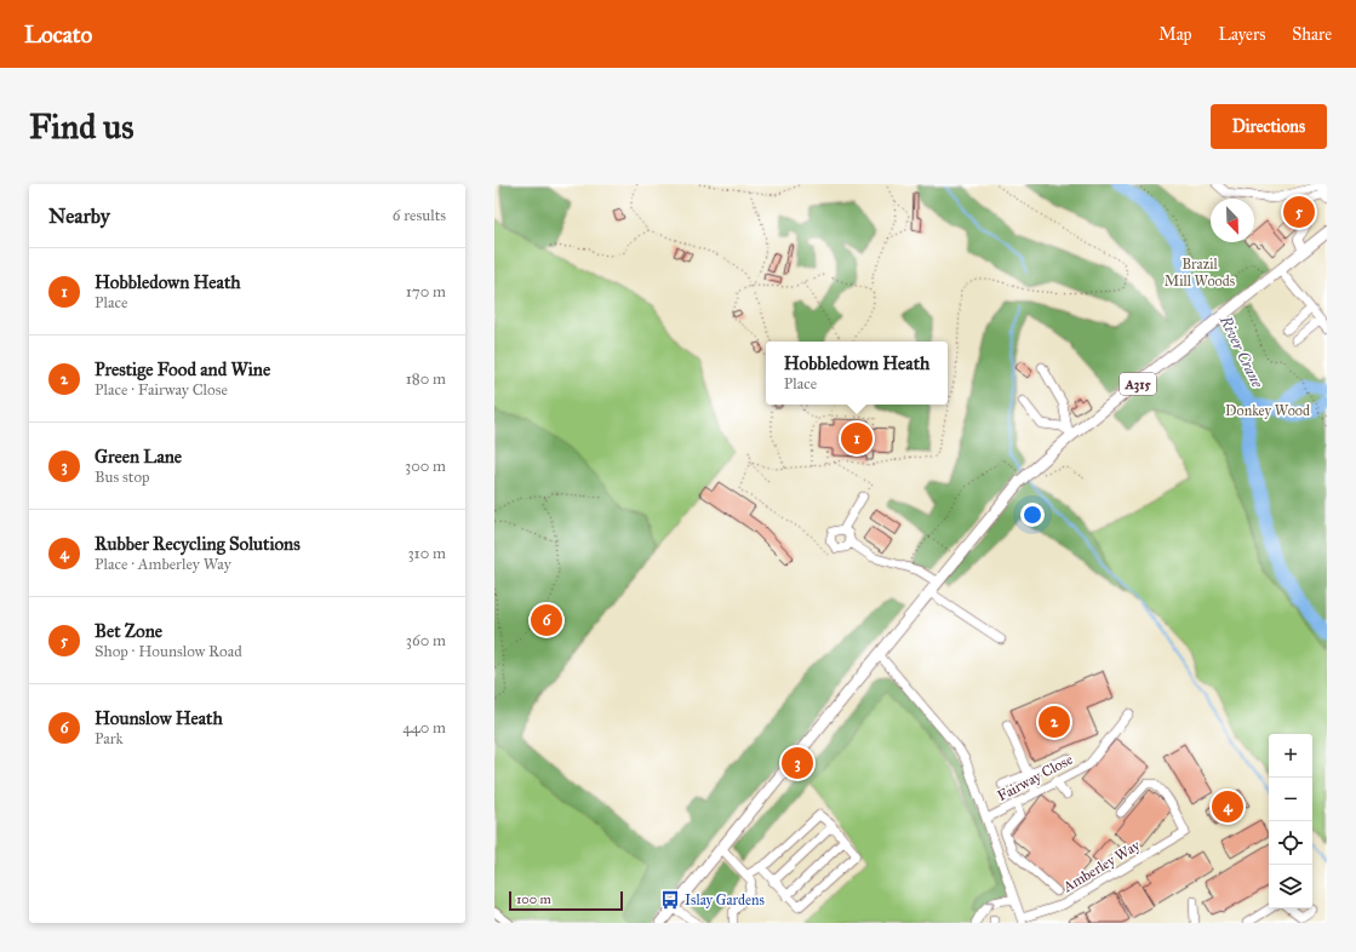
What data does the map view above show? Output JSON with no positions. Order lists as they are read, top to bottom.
{
  "streets": {
    "main road": ["A315"],
    "street": ["Fairway Close", "Amberley Way"]
  },
  "water": ["River Crane"],
  "parks": ["Brazil Mill Woods", "Donkey Wood"],
  "places": {
    "bus stop": ["Islay Gardens"]
  },
  "scale_bar": "100 m",
  "north": "bottom right",
  "page": {
    "header": "Locato",
    "nav": ["Map", "Layers", "Share"],
    "buttons": "Directions",
    "title": "Find us",
    "heading": ["Nearby", "6 results"],
    "pins": [
      "5",
      "1",
      "6",
      "2",
      "3",
      "4"
    ],
    "list": [
      {
        "mark": "1",
        "name": "Hobbledown Heath",
        "note": "Place",
        "value": "170 m"
      },
      {
        "mark": "2",
        "name": "Prestige Food and Wine",
        "note": "Place · Fairway Close",
        "value": "180 m"
      },
      {
        "mark": "3",
        "name": "Green Lane",
        "note": "Bus stop",
        "value": "300 m"
      },
      {
        "mark": "4",
        "name": "Rubber Recycling Solutions",
        "note": "Place · Amberley Way",
        "value": "310 m"
      },
      {
        "mark": "5",
        "name": "Bet Zone",
        "note": "Shop · Hounslow Road",
        "value": "360 m"
      },
      {
        "mark": "6",
        "name": "Hounslow Heath",
        "note": "Park",
        "value": "440 m"
      }
    ],
    "popup": ["Hobbledown Heath", "Place"],
    "map_buttons": ["+", "−"],
    "scale": "100 m"
  }
}
